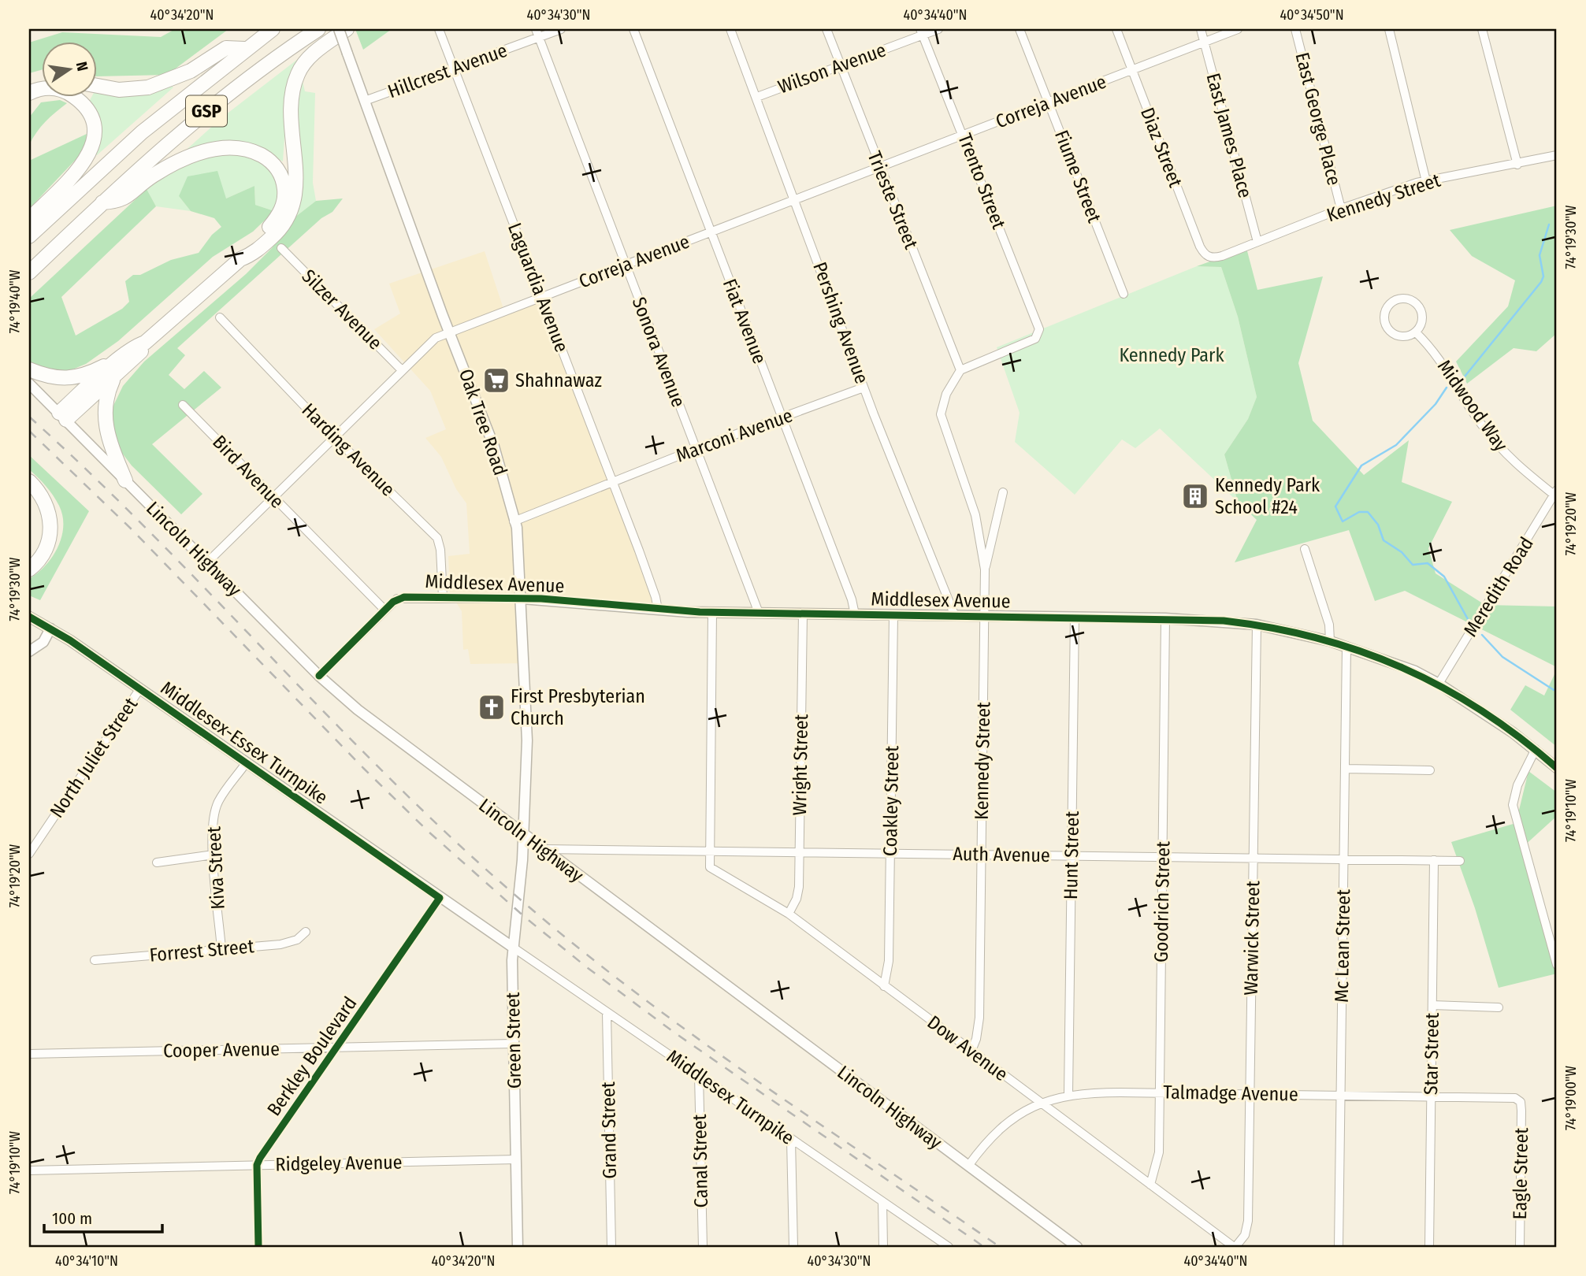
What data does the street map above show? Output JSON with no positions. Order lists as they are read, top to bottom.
{
  "streets": {
    "highway": ["GSP"],
    "street": [
      "Wilson Avenue",
      "Hillcrest Avenue",
      "Correja Avenue",
      "East George Place",
      "East James Place",
      "Diaz Street",
      "Fiume Street",
      "Trento Street",
      "Kennedy Street",
      "Trieste Street",
      "Laguardia Avenue",
      "Silzer Avenue",
      "Fiat Avenue",
      "Pershing Avenue",
      "Sonora Avenue",
      "Midwood Way",
      "Oak Tree Road",
      "Marconi Avenue",
      "Harding Avenue",
      "Bird Avenue",
      "Lincoln Highway",
      "Middlesex Avenue",
      "Meredith Road",
      "Middlesex-Essex Turnpike",
      "North Juliet Street",
      "Wright Street",
      "Coakley Street",
      "Auth Avenue",
      "Hunt Street",
      "Kiva Street",
      "Goodrich Street",
      "Warwick Street",
      "Mc Lean Street",
      "Forrest Street",
      "Green Street",
      "Dow Avenue",
      "Cooper Avenue",
      "Star Street",
      "Berkley Boulevard",
      "Talmadge Avenue",
      "Middlesex Turnpike",
      "Grand Street",
      "Canal Street",
      "Ridgeley Avenue",
      "Eagle Street"
    ]
  },
  "crossings": [
    ["Wilson Avenue", "Trento Street"],
    ["Wilson Avenue", "Trieste Street"],
    ["Wilson Avenue", "Pershing Avenue"],
    ["Hillcrest Avenue", "Laguardia Avenue"],
    ["Hillcrest Avenue", "Sonora Avenue"],
    ["Hillcrest Avenue", "Oak Tree Road"],
    ["Correja Avenue", "East James Place"],
    ["Correja Avenue", "Diaz Street"],
    ["Correja Avenue", "Fiume Street"],
    ["Correja Avenue", "Trento Street"],
    ["Correja Avenue", "Trieste Street"],
    ["Correja Avenue", "Laguardia Avenue"],
    ["Correja Avenue", "Silzer Avenue"],
    ["Correja Avenue", "Fiat Avenue"],
    ["Correja Avenue", "Pershing Avenue"],
    ["Correja Avenue", "Sonora Avenue"],
    ["Correja Avenue", "Oak Tree Road"],
    ["Correja Avenue", "Harding Avenue"],
    ["Correja Avenue", "Bird Avenue"],
    ["Correja Avenue", "Lincoln Highway"],
    ["East George Place", "Kennedy Street"],
    ["East James Place", "Kennedy Street"],
    ["Diaz Street", "Kennedy Street"],
    ["Trento Street", "Kennedy Street"],
    ["Trento Street", "Trieste Street"],
    ["Kennedy Street", "Trieste Street"],
    ["Kennedy Street", "Middlesex Avenue"],
    ["Kennedy Street", "Auth Avenue"],
    ["Kennedy Street", "Dow Avenue"],
    ["Laguardia Avenue", "Marconi Avenue"],
    ["Laguardia Avenue", "Middlesex Avenue"],
    ["Fiat Avenue", "Marconi Avenue"],
    ["Fiat Avenue", "Middlesex Avenue"],
    ["Pershing Avenue", "Marconi Avenue"],
    ["Pershing Avenue", "Middlesex Avenue"],
    ["Sonora Avenue", "Marconi Avenue"],
    ["Sonora Avenue", "Middlesex Avenue"],
    ["Midwood Way", "Meredith Road"],
    ["Oak Tree Road", "Marconi Avenue"],
    ["Oak Tree Road", "Lincoln Highway"],
    ["Oak Tree Road", "Middlesex Avenue"],
    ["Oak Tree Road", "Green Street"],
    ["Harding Avenue", "Middlesex Avenue"],
    ["Bird Avenue", "Middlesex Avenue"],
    ["Lincoln Highway", "Middlesex Avenue"],
    ["Lincoln Highway", "Auth Avenue"],
    ["Lincoln Highway", "Green Street"],
    ["Lincoln Highway", "Talmadge Avenue"],
    ["Middlesex Avenue", "Meredith Road"],
    ["Middlesex Avenue", "Wright Street"],
    ["Middlesex Avenue", "Coakley Street"],
    ["Middlesex Avenue", "Hunt Street"],
    ["Middlesex Avenue", "Goodrich Street"],
    ["Middlesex Avenue", "Warwick Street"],
    ["Middlesex Avenue", "Mc Lean Street"],
    ["Middlesex-Essex Turnpike", "North Juliet Street"],
    ["Middlesex-Essex Turnpike", "Kiva Street"],
    ["Middlesex-Essex Turnpike", "Green Street"],
    ["Middlesex-Essex Turnpike", "Berkley Boulevard"],
    ["Middlesex-Essex Turnpike", "Middlesex Turnpike"],
    ["Wright Street", "Auth Avenue"],
    ["Wright Street", "Dow Avenue"],
    ["Coakley Street", "Auth Avenue"],
    ["Coakley Street", "Dow Avenue"],
    ["Auth Avenue", "Hunt Street"],
    ["Auth Avenue", "Goodrich Street"],
    ["Auth Avenue", "Warwick Street"],
    ["Auth Avenue", "Mc Lean Street"],
    ["Auth Avenue", "Dow Avenue"],
    ["Auth Avenue", "Star Street"],
    ["Hunt Street", "Talmadge Avenue"],
    ["Kiva Street", "Forrest Street"],
    ["Goodrich Street", "Dow Avenue"],
    ["Goodrich Street", "Talmadge Avenue"],
    ["Warwick Street", "Dow Avenue"],
    ["Warwick Street", "Talmadge Avenue"],
    ["Mc Lean Street", "Talmadge Avenue"],
    ["Green Street", "Cooper Avenue"],
    ["Green Street", "Middlesex Turnpike"],
    ["Green Street", "Ridgeley Avenue"],
    ["Dow Avenue", "Talmadge Avenue"],
    ["Cooper Avenue", "Berkley Boulevard"],
    ["Star Street", "Talmadge Avenue"],
    ["Berkley Boulevard", "Ridgeley Avenue"],
    ["Talmadge Avenue", "Eagle Street"],
    ["Middlesex Turnpike", "Grand Street"],
    ["Middlesex Turnpike", "Canal Street"]
  ],
  "parks": ["Kennedy Park"],
  "places": {
    "supermarket": ["Shahnawaz"],
    "building": ["Kennedy Park School #24"],
    "church": ["First Presbyterian Church"]
  },
  "scale_bar": "100 m",
  "north": "right",
  "coordinates": [
    "40°34'20\"N",
    "40°34'30\"N",
    "40°34'40\"N",
    "40°34'50\"N",
    "74°19'30\"W",
    "74°19'40\"W",
    "74°19'20\"W",
    "74°19'10\"W",
    "74°19'00\"W",
    "40°34'10\"N"
  ]
}
